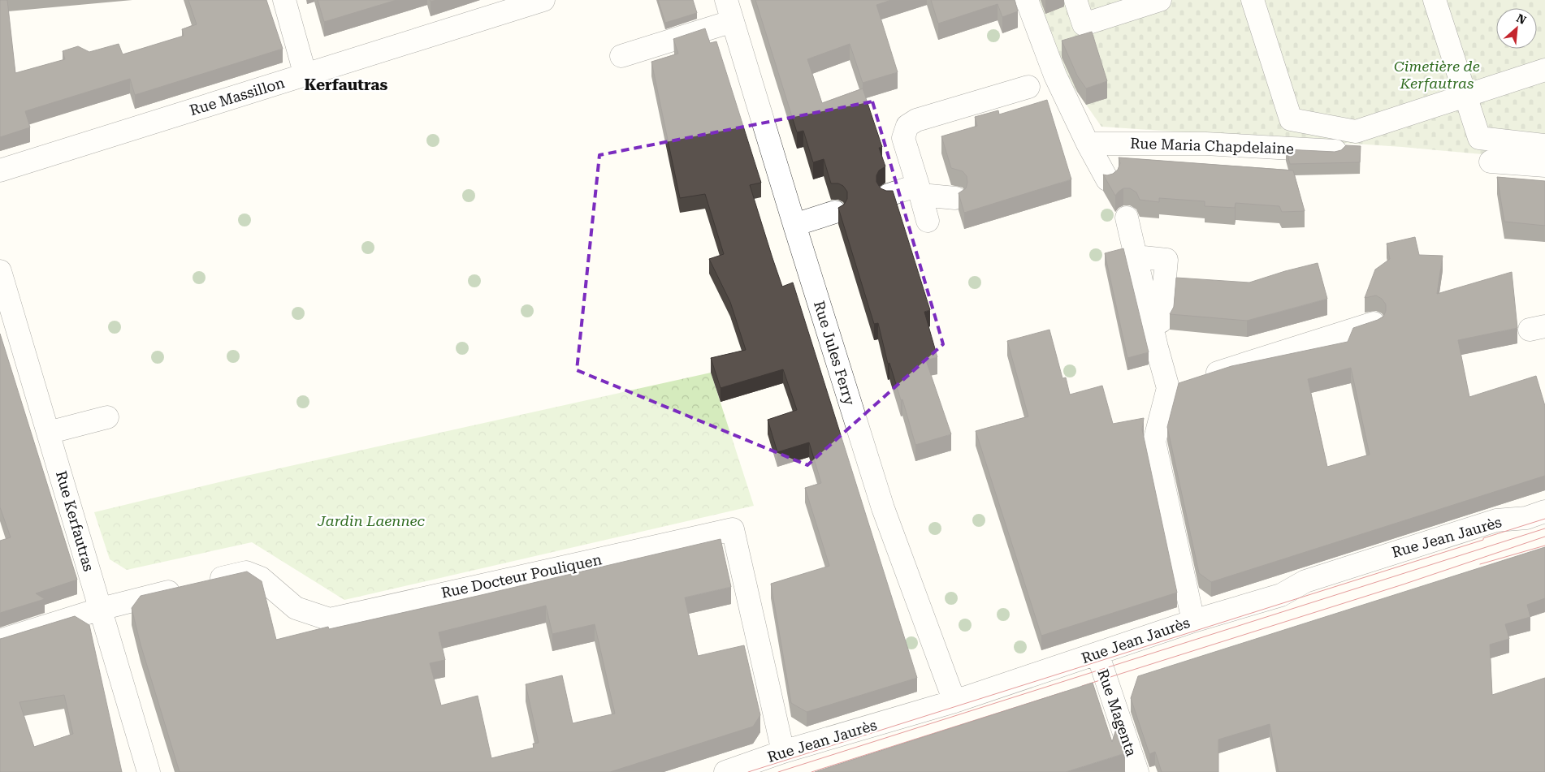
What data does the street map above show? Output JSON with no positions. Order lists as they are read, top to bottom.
{
  "streets": {
    "street": [
      "Rue Massillon",
      "Rue Maria Chapdelaine",
      "Rue Jules Ferry",
      "Rue Kerfautras",
      "Rue Jean Jaurès",
      "Rue Docteur Pouliquen",
      "Rue Magenta"
    ]
  },
  "crossings": [
    ["Rue Jules Ferry", "Rue Jean Jaurès"],
    ["Rue Kerfautras", "Rue Docteur Pouliquen"],
    ["Rue Jean Jaurès", "Rue Docteur Pouliquen"],
    ["Rue Jean Jaurès", "Rue Magenta"]
  ],
  "districts": ["Kerfautras"],
  "parks": ["Cimetière de Kerfautras", "Jardin Laennec"],
  "north": "top right"
}
